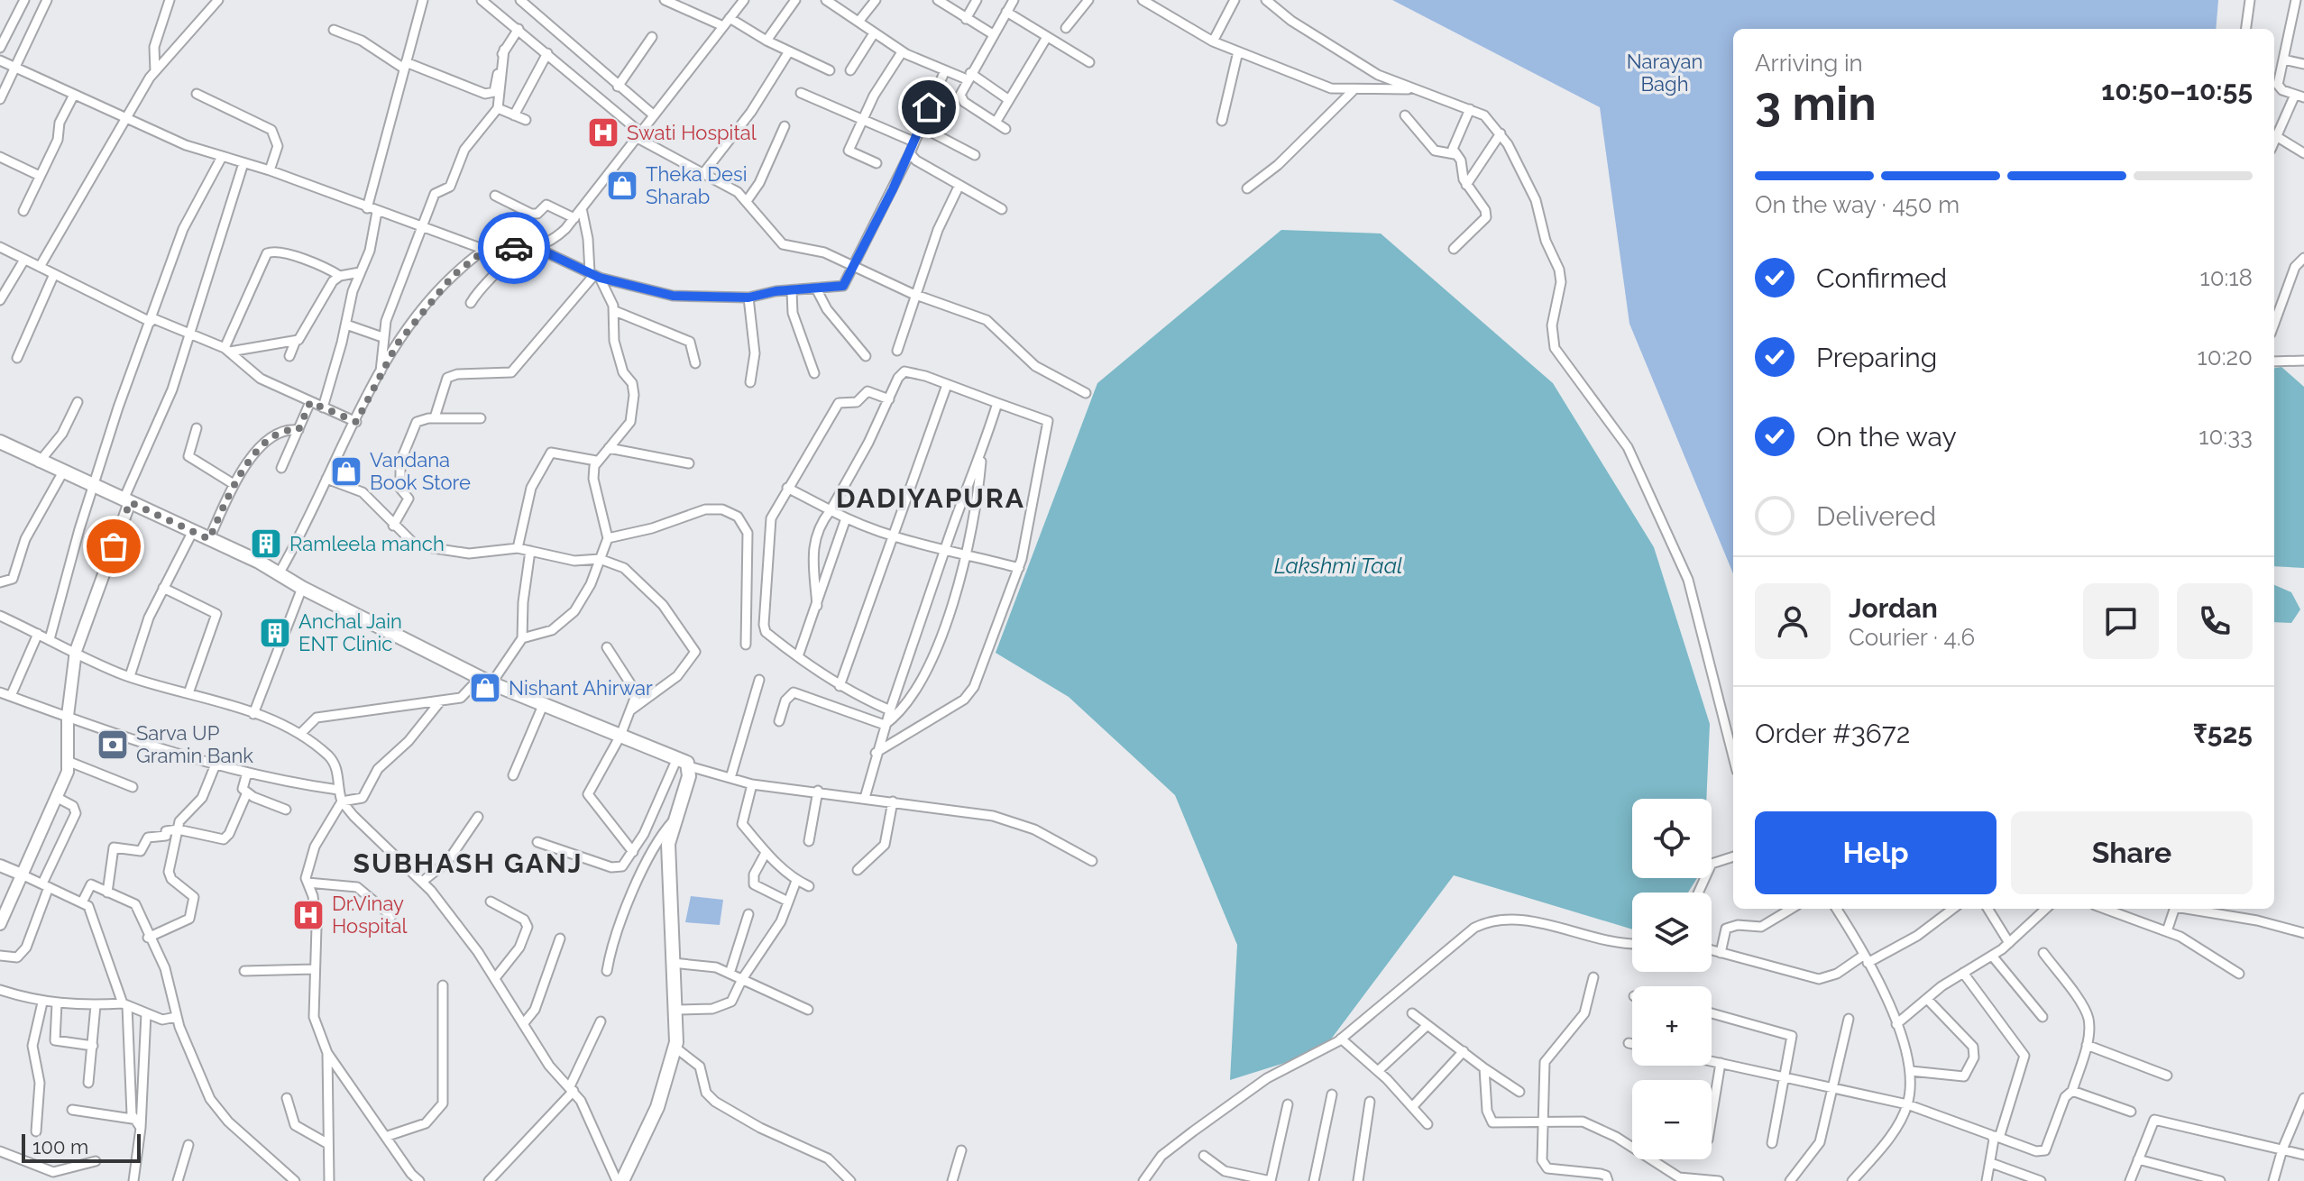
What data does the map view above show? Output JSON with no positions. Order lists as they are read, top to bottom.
{
  "districts": ["DADIYAPURA", "SUBHASH GANJ"],
  "water": ["Lakshmi Taal"],
  "parks": ["Narayan Bagh"],
  "places": {
    "hospital": ["Swati Hospital", "Dr.Vinay Hospital"],
    "shop": ["Theka Desi Sharab", "Vandana Book Store", "Nishant Ahirwar"],
    "building": ["Ramleela manch", "Anchal Jain ENT Clinic"],
    "bank": ["Sarva UP Gramin Bank"]
  },
  "scale_bar": "100 m",
  "page": {
    "heading": ["3 min", "Arriving in", "10:50–10:55"],
    "panel": [
      "Jordan",
      "Courier · 4.6",
      "Order #3672",
      "₹525"
    ],
    "bar": "On the way · 450 m",
    "list": [
      ["Confirmed", "10:18"],
      ["Preparing", "10:20"],
      ["On the way", "10:33"],
      "Delivered"
    ],
    "buttons": ["Help", "Share"],
    "map_buttons": ["+", "−"],
    "scale": "100 m"
  }
}
